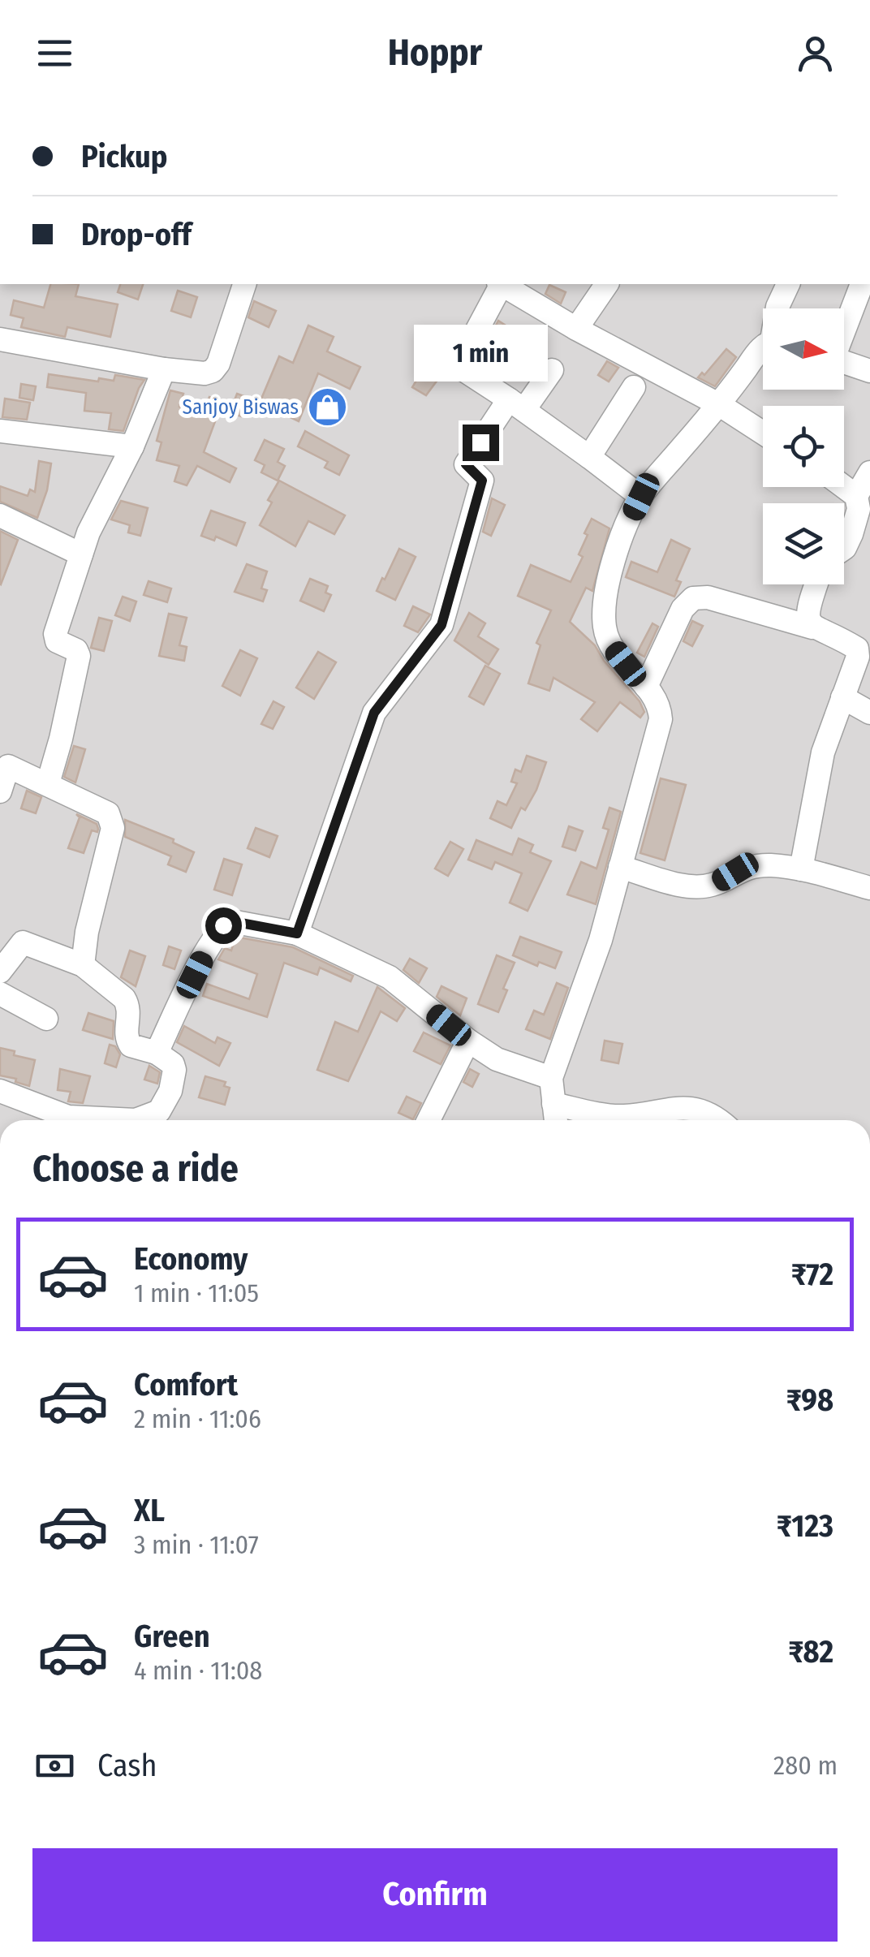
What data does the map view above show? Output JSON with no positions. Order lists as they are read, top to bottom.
{
  "places": {
    "shop": ["Sanjoy Biswas"]
  },
  "north": "right",
  "page": {
    "header": "Hoppr",
    "banner": ["Pickup", "Drop-off"],
    "bubble": "1 min",
    "heading": "Choose a ride",
    "list": [
      {
        "name": "Economy",
        "note": "1 min · 11:05",
        "value": "₹72"
      },
      {
        "name": "Comfort",
        "note": "2 min · 11:06",
        "value": "₹98"
      },
      {
        "name": "XL",
        "note": "3 min · 11:07",
        "value": "₹123"
      },
      {
        "name": "Green",
        "note": "4 min · 11:08",
        "value": "₹82"
      }
    ],
    "pay": ["Cash", "280 m"],
    "buttons": "Confirm"
  }
}
